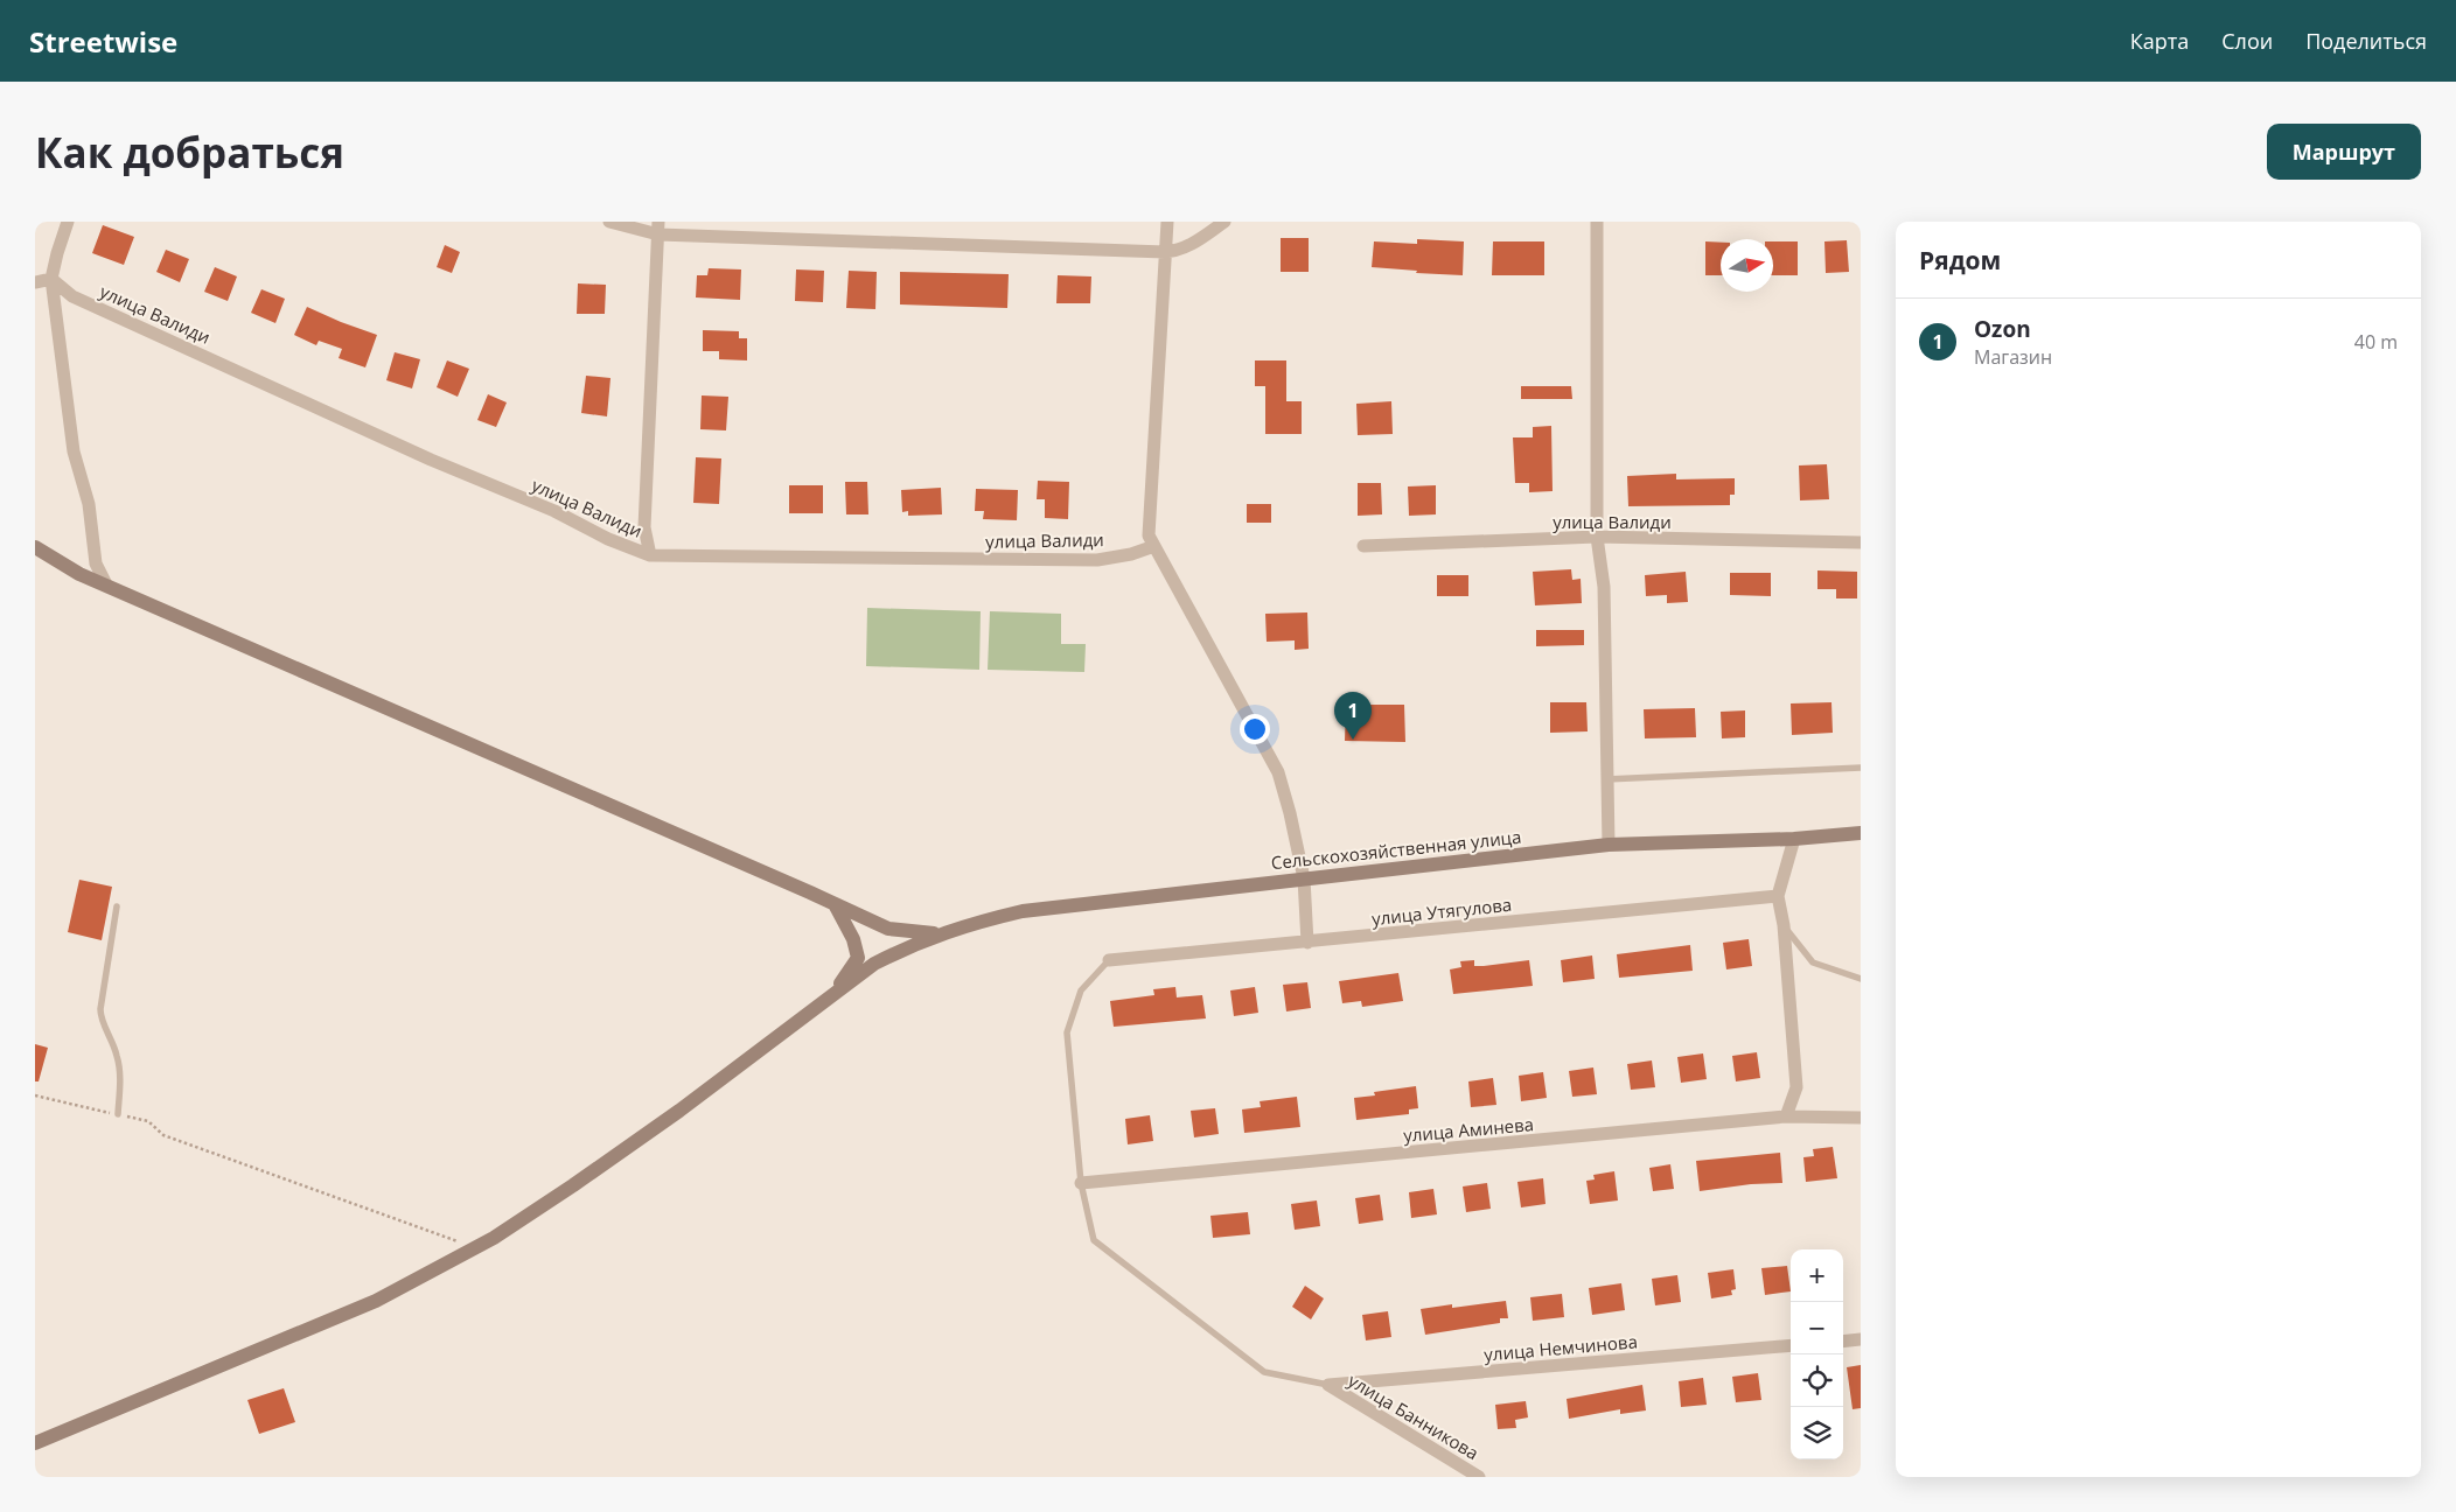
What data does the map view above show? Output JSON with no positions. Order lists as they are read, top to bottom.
{
  "streets": {
    "main road": ["Сельскохозяйственная улица"],
    "street": [
      "улица Валиди",
      "улица Утягулова",
      "улица Аминева",
      "улица Немчинова",
      "улица Банникова"
    ]
  },
  "crossings": [
    ["улица Немчинова", "улица Банникова"]
  ],
  "north": "right",
  "page": {
    "header": "Streetwise",
    "nav": ["Карта", "Слои", "Поделиться"],
    "buttons": "Маршрут",
    "title": "Как добраться",
    "heading": "Рядом",
    "list": [
      {
        "mark": "1",
        "name": "Ozon",
        "note": "Магазин",
        "value": "40 m"
      }
    ],
    "pins": "1",
    "map_buttons": ["+", "−"]
  }
}
